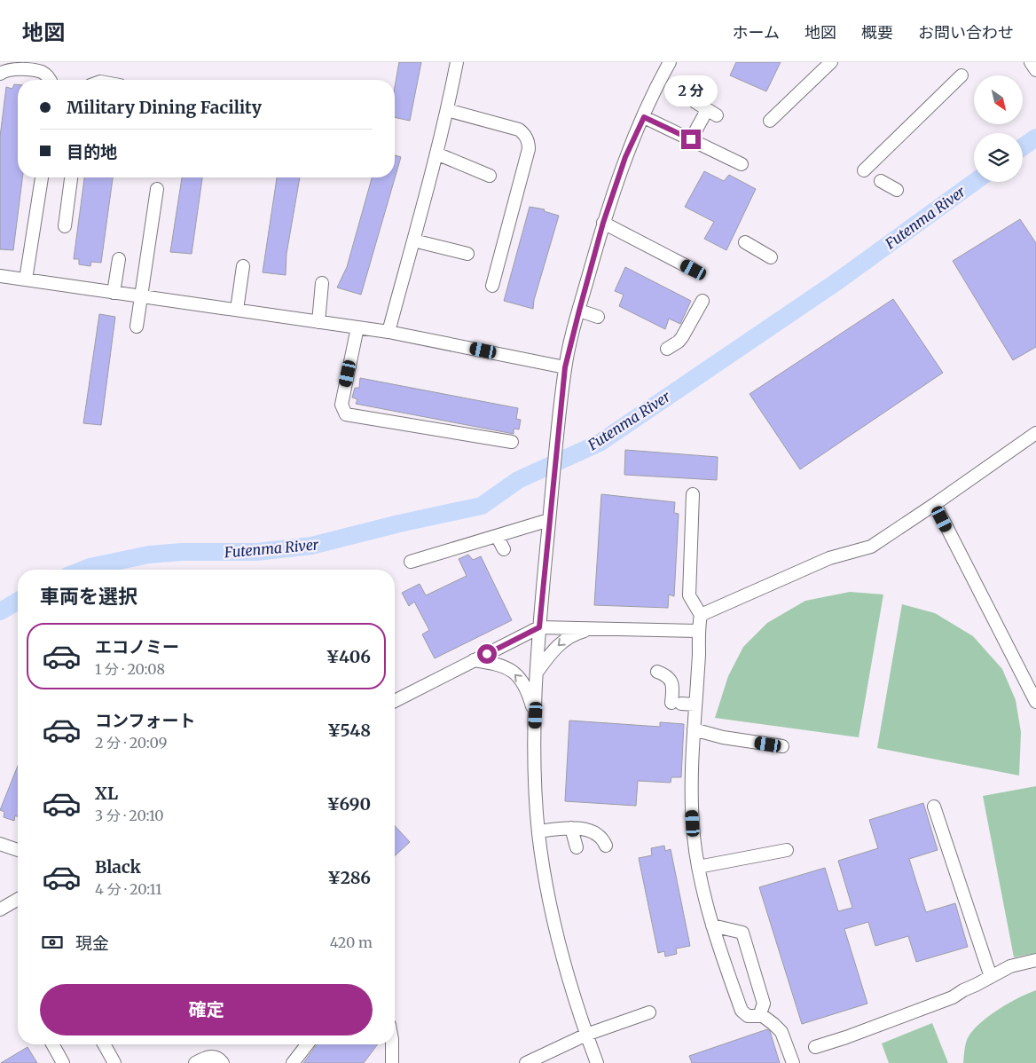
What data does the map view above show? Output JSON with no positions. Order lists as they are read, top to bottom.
{
  "water": ["Futenma River"],
  "north": "bottom right",
  "page": {
    "header": "地図",
    "nav": [
      "ホーム",
      "地図",
      "概要",
      "お問い合わせ"
    ],
    "bubble": "2 分",
    "banner": ["Military Dining Facility", "目的地"],
    "heading": "車両を選択",
    "list": [
      {
        "name": "エコノミー",
        "note": "1 分 · 20:08",
        "value": "¥406"
      },
      {
        "name": "コンフォート",
        "note": "2 分 · 20:09",
        "value": "¥548"
      },
      {
        "name": "XL",
        "note": "3 分 · 20:10",
        "value": "¥690"
      },
      {
        "name": "Black",
        "note": "4 分 · 20:11",
        "value": "¥286"
      }
    ],
    "pay": ["現金", "420 m"],
    "buttons": "確定"
  }
}
